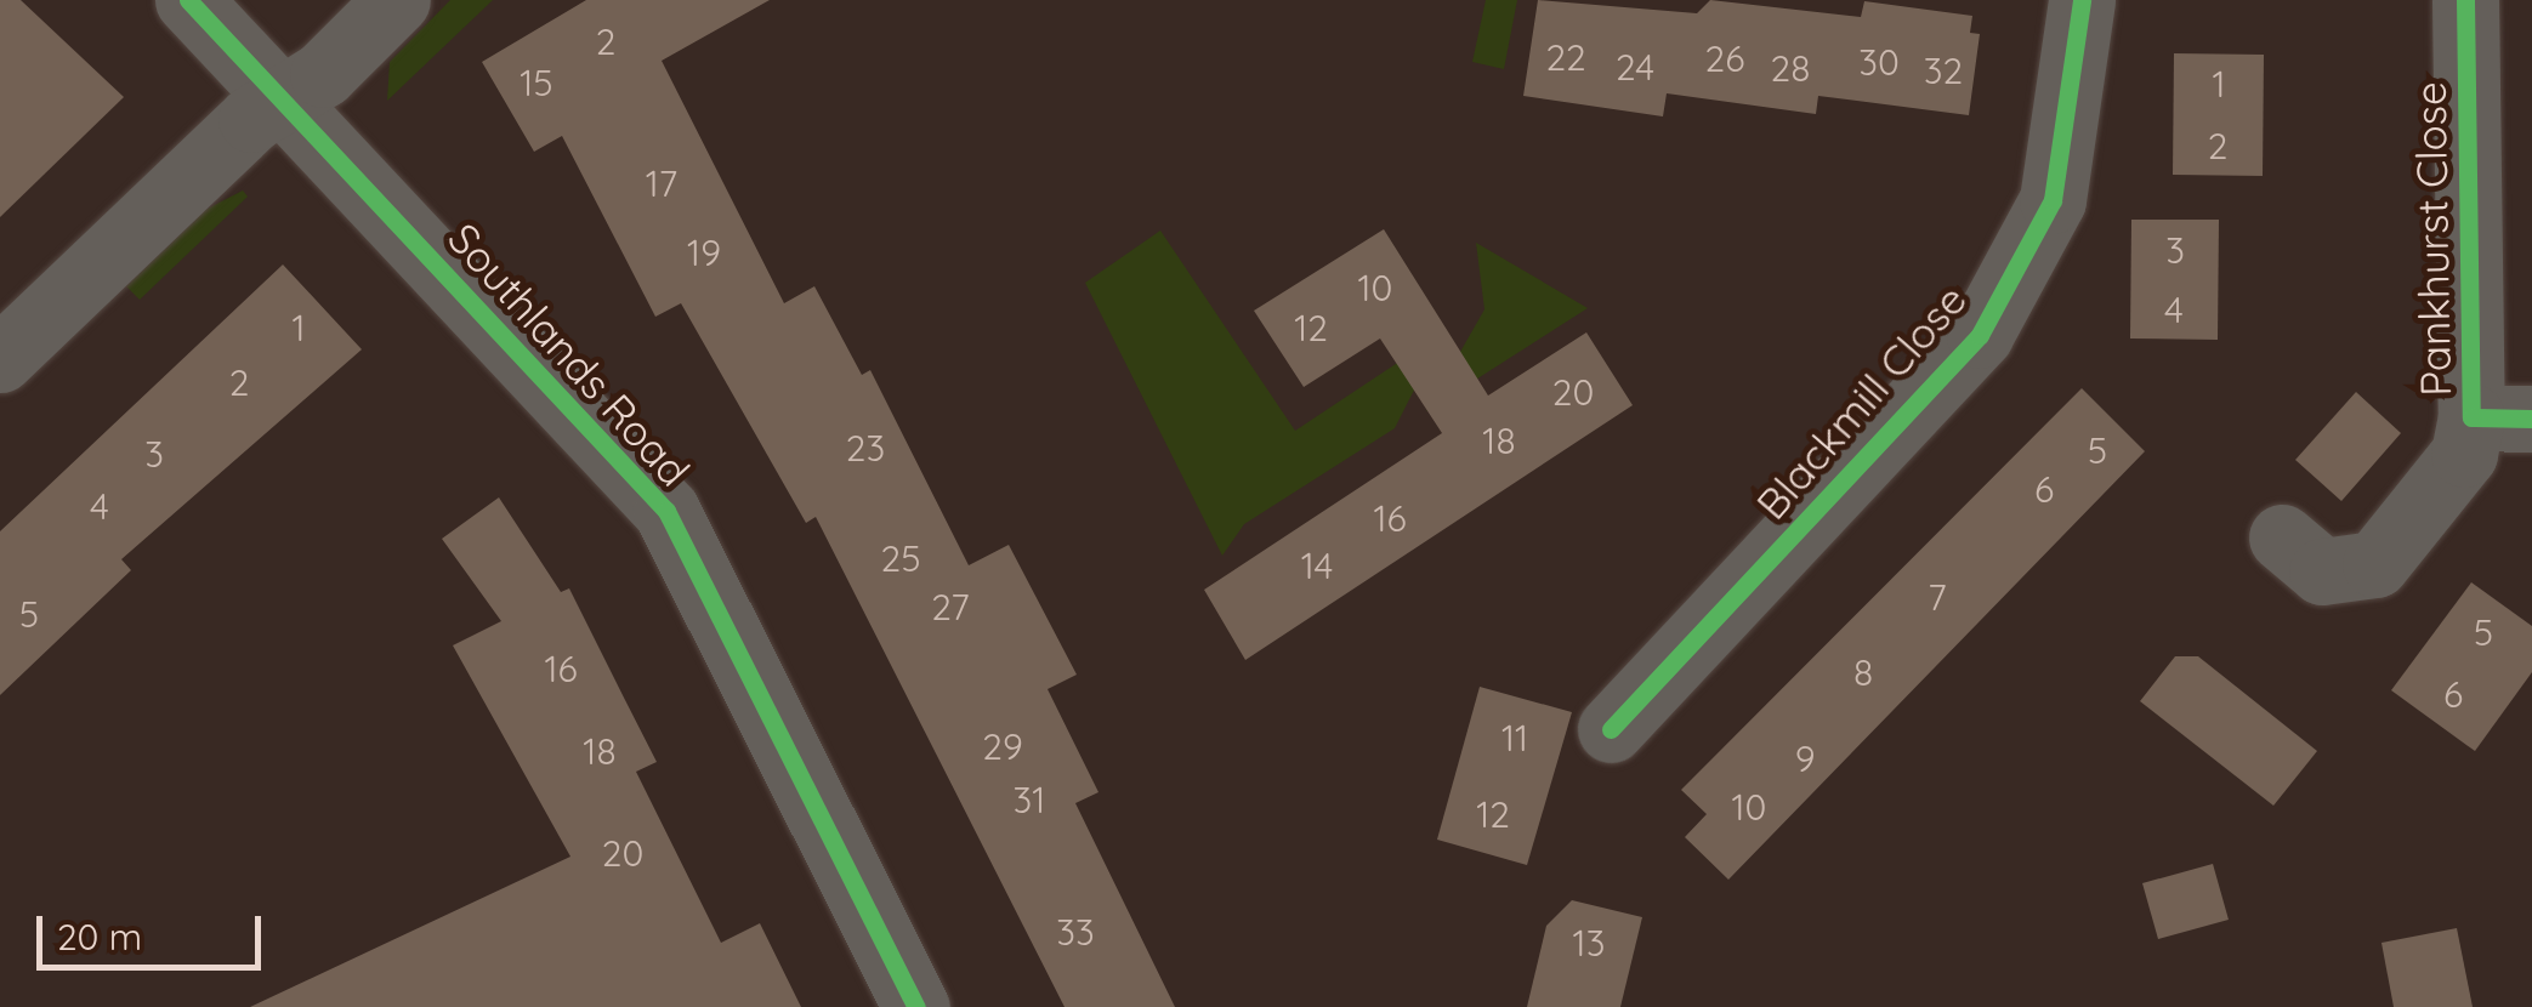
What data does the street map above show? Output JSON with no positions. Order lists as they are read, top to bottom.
{
  "streets": {
    "street": ["Pankhurst Close", "Southlands Road", "Blackmill Close"]
  },
  "house_numbers": [
    "2",
    "22",
    "26",
    "30",
    "24",
    "28",
    "32",
    "15",
    "1",
    "2",
    "17",
    "3",
    "19",
    "10",
    "4",
    "1",
    "12",
    "2",
    "20",
    "18",
    "23",
    "5",
    "3",
    "6",
    "4",
    "16",
    "25",
    "14",
    "7",
    "27",
    "5",
    "5",
    "16",
    "8",
    "6",
    "11",
    "29",
    "18",
    "9",
    "31",
    "10",
    "12",
    "20",
    "33",
    "13"
  ],
  "scale_bar": "20 m"
}
